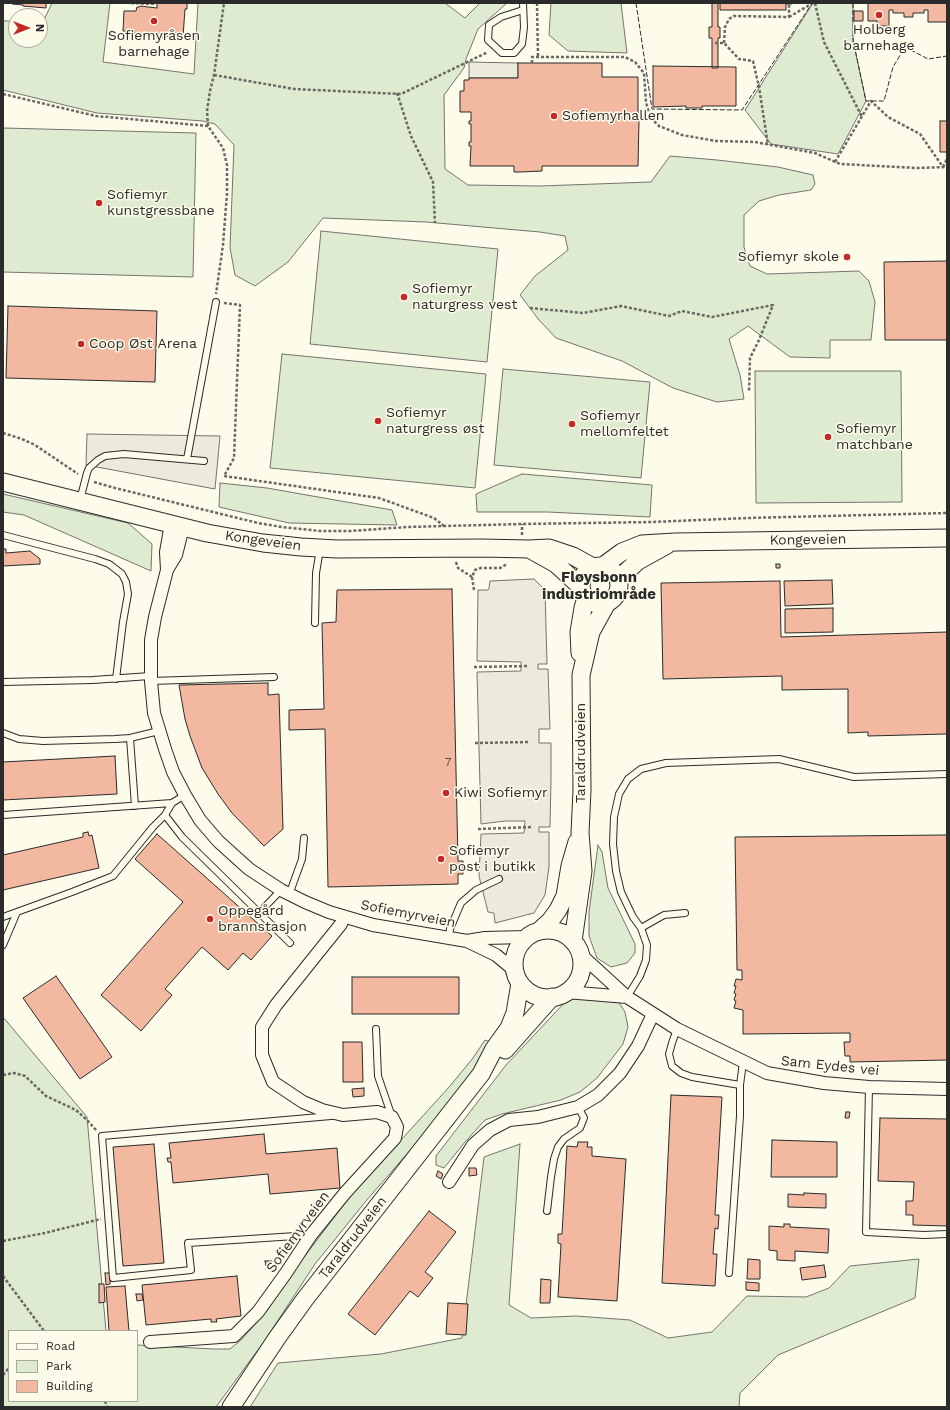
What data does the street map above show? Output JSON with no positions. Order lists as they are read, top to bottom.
{
  "streets": {
    "main road": ["Kongeveien", "Taraldrudveien"],
    "street": ["Sofiemyrveien", "Sam Eydes vei"]
  },
  "crossings": [
    ["Kongeveien", "Taraldrudveien"],
    ["Kongeveien", "Sofiemyrveien"],
    ["Taraldrudveien", "Sofiemyrveien"],
    ["Taraldrudveien", "Sam Eydes vei"],
    ["Sofiemyrveien", "Sam Eydes vei"]
  ],
  "districts": ["Fløysbonn industriområde"],
  "places": [
    "Holberg barnehage",
    "Sofiemyråsen barnehage",
    "Sofiemyrhallen",
    "Sofiemyr kunstgressbane",
    "Sofiemyr skole",
    "Sofiemyr naturgress vest",
    "Coop Øst Arena",
    "Sofiemyr naturgress øst",
    "Sofiemyr mellomfeltet",
    "Sofiemyr matchbane",
    "Kiwi Sofiemyr",
    "Sofiemyr post i butikk",
    "Oppegård brannstasjon"
  ],
  "house_numbers": ["7"],
  "legend": ["Road", "Park", "Building"],
  "north": "right"
}
